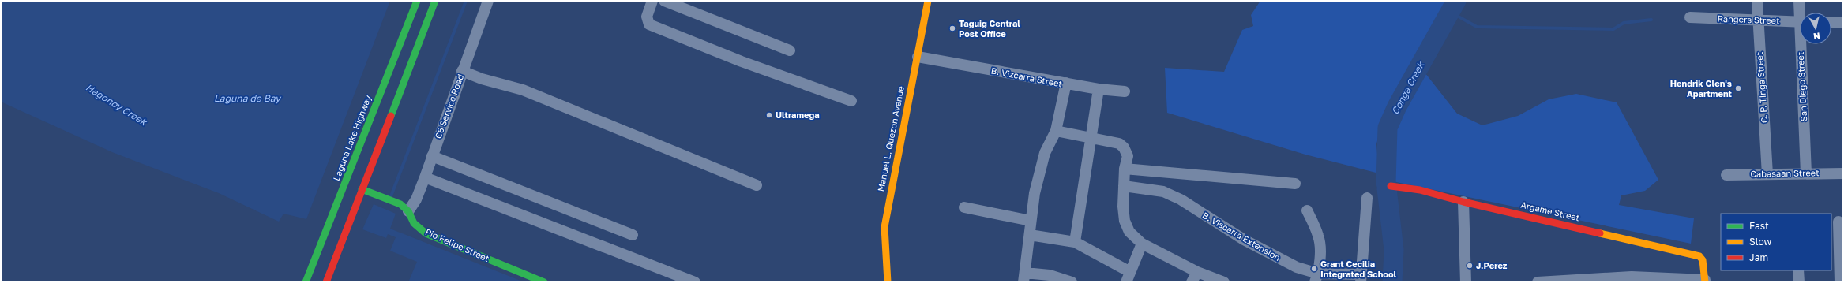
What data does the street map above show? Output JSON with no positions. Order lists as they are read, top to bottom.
{
  "streets": {
    "main road": [
      "Laguna Lake Highway",
      "Manuel L. Quezon Avenue",
      "Argame Street",
      "Pio Felipe Street"
    ],
    "street": [
      "Rangers Street",
      "B. Vizcarra Street",
      "San Diego Street",
      "C. P. TInga Street",
      "C6 Service Road",
      "Cabasaan Street",
      "B. Viscarra Extension"
    ]
  },
  "crossings": [
    ["Rangers Street", "C. P. TInga Street"],
    ["B. Vizcarra Street", "Manuel L. Quezon Avenue"],
    ["San Diego Street", "Cabasaan Street"],
    ["C. P. TInga Street", "Cabasaan Street"],
    ["C6 Service Road", "Pio Felipe Street"]
  ],
  "water": ["Conga Creek", "Laguna de Bay", "Hagonoy Creek"],
  "places": [
    "Taguig Central Post Office",
    "Hendrik Glen's Apartment",
    "Ultramega",
    "J.Perez",
    "Grant Cecilia Integrated School"
  ],
  "legend": ["Fast", "Slow", "Jam"],
  "north": "bottom"
}
